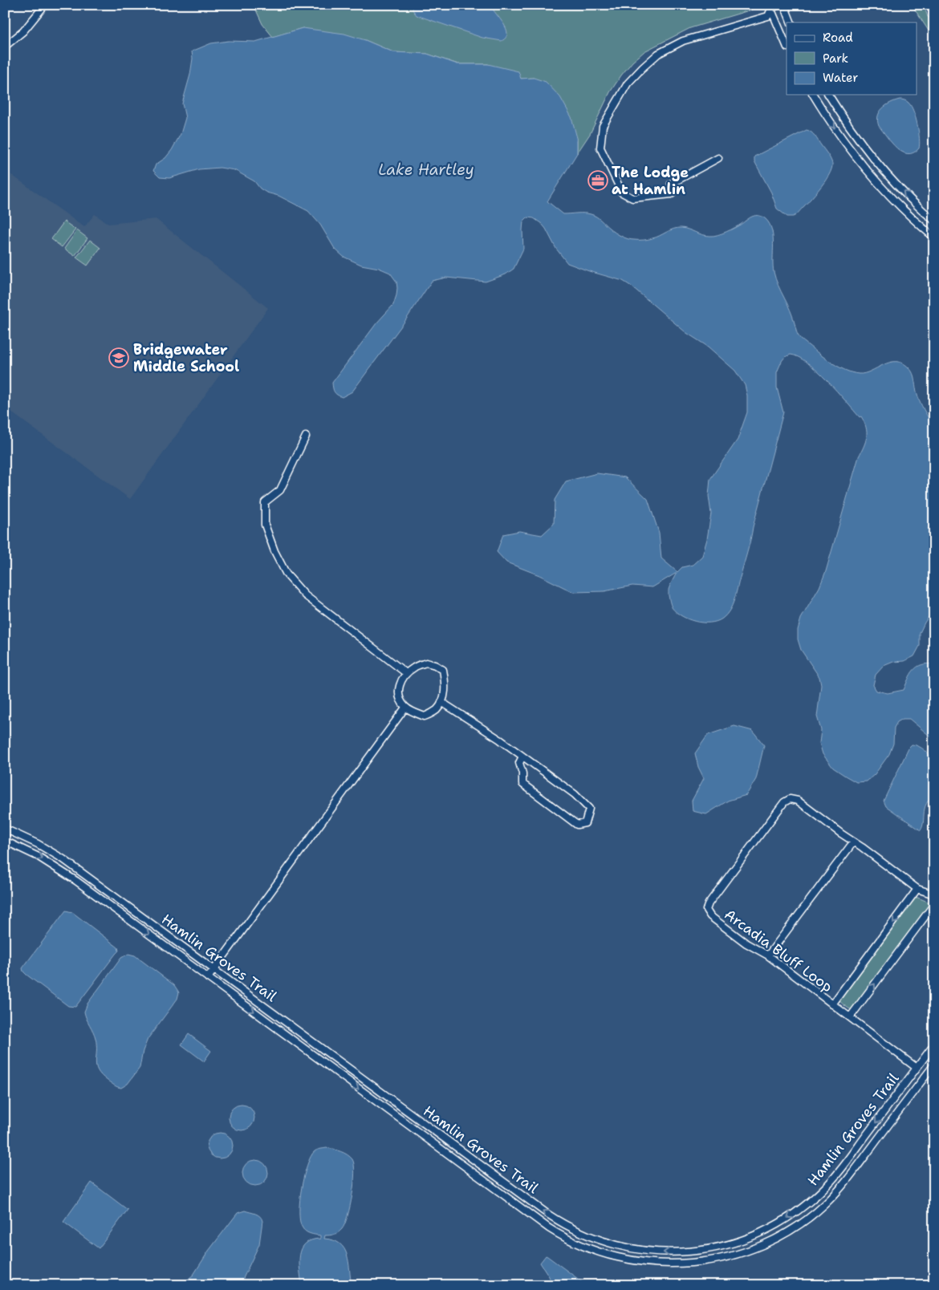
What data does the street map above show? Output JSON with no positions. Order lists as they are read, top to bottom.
{
  "streets": {
    "street": ["Arcadia Bluff Loop", "Hamlin Groves Trail"]
  },
  "crossings": [
    ["Arcadia Bluff Loop", "Hamlin Groves Trail"]
  ],
  "water": ["Lake Hartley"],
  "places": {
    "office": ["The Lodge at Hamlin"],
    "school or university": ["Bridgewater Middle School"]
  },
  "legend": ["Road", "Park", "Water"]
}
